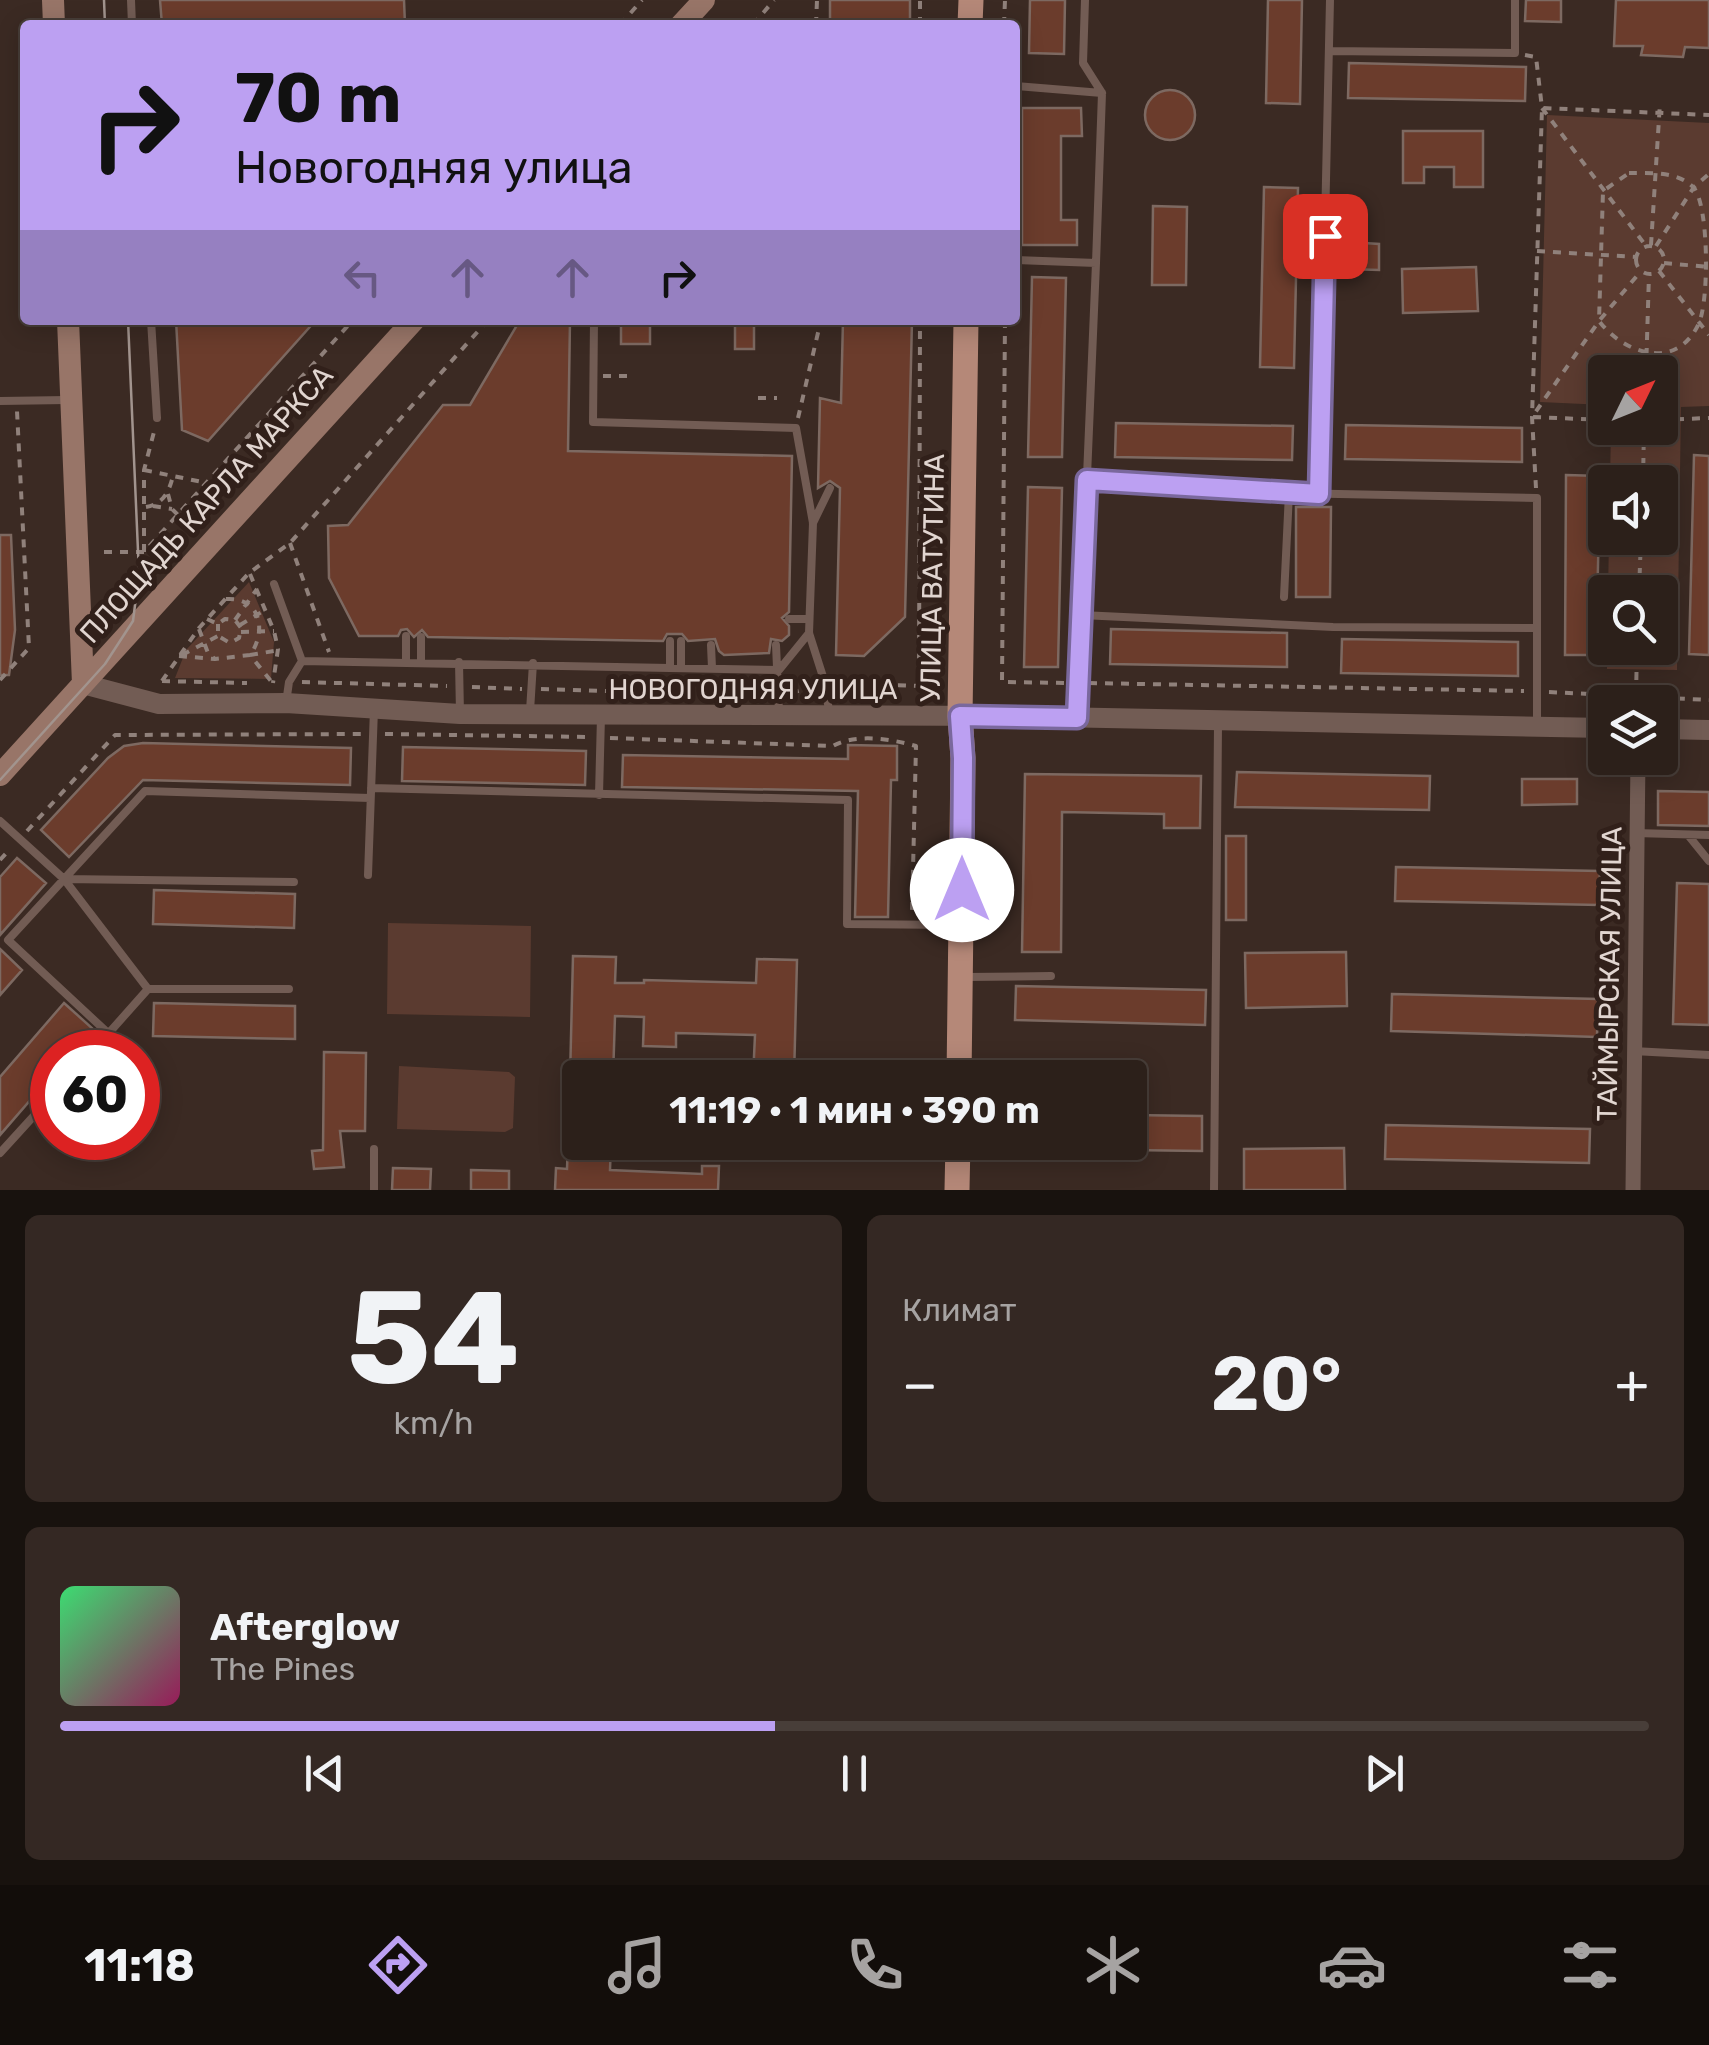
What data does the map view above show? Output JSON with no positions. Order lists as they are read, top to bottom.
{
  "streets": {
    "main road": ["ПЛОЩАДЬ КАРЛА МАРКСА", "УЛИЦА ВАТУТИНА"],
    "street": ["НОВОГОДНЯЯ УЛИЦА", "ТАЙМЫРСКАЯ УЛИЦА"]
  },
  "crossings": [
    ["ПЛОЩАДЬ КАРЛА МАРКСА", "НОВОГОДНЯЯ УЛИЦА"],
    ["УЛИЦА ВАТУТИНА", "НОВОГОДНЯЯ УЛИЦА"]
  ],
  "north": "top right",
  "page": {
    "turn": ["70 m", "Новогодняя улица"],
    "limit": "60",
    "trip": "11:19 · 1 мин · 390 m",
    "tile": [
      ["54", "km/h"],
      "Климат"
    ],
    "heat": ["−", "20°", "+"],
    "song": ["Afterglow", "The Pines"],
    "tabs": "11:18"
  }
}
